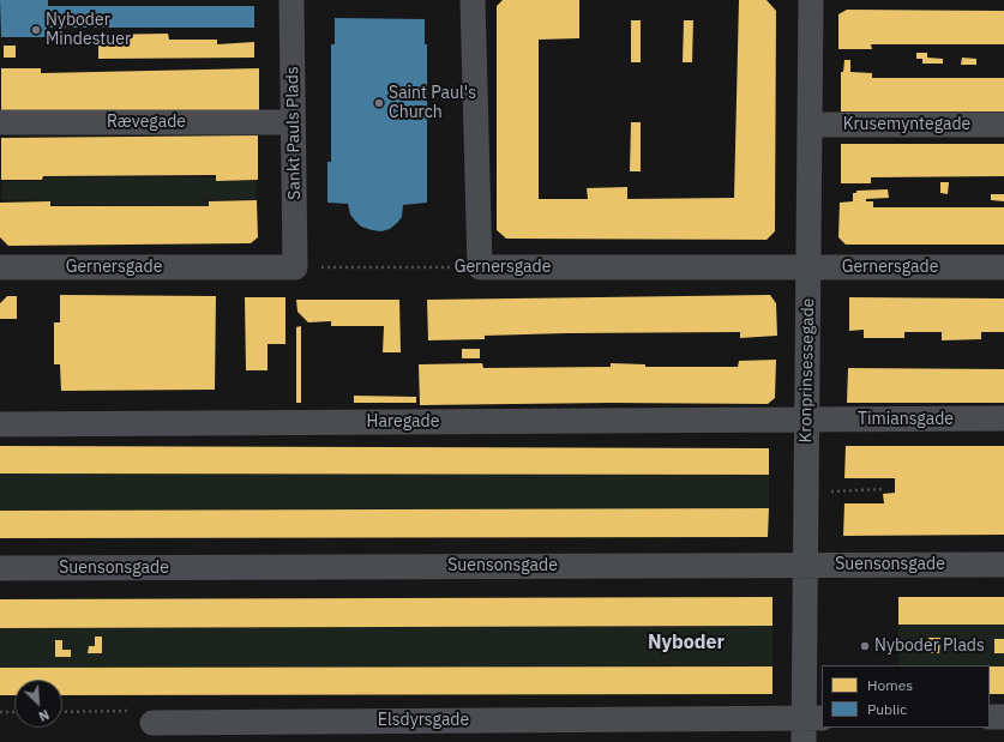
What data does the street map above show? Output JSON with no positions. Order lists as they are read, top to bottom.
{
  "streets": {
    "street": [
      "Rævegade",
      "Krusemyntegade",
      "Sankt Pauls Plads",
      "Gernersgade",
      "Kronprinsessegade",
      "Timiansgade",
      "Haregade",
      "Suensonsgade",
      "Elsdyrsgade"
    ]
  },
  "crossings": [
    ["Rævegade", "Sankt Pauls Plads"],
    ["Krusemyntegade", "Kronprinsessegade"],
    ["Sankt Pauls Plads", "Gernersgade"],
    ["Gernersgade", "Kronprinsessegade"],
    ["Kronprinsessegade", "Timiansgade"],
    ["Kronprinsessegade", "Haregade"],
    ["Kronprinsessegade", "Suensonsgade"],
    ["Kronprinsessegade", "Elsdyrsgade"],
    ["Timiansgade", "Haregade"]
  ],
  "districts": ["Nyboder"],
  "places": ["Nyboder Mindestuer", "Saint Paul's Church", "Nyboder Plads"],
  "legend": ["Homes", "Public"],
  "north": "bottom right"
}
